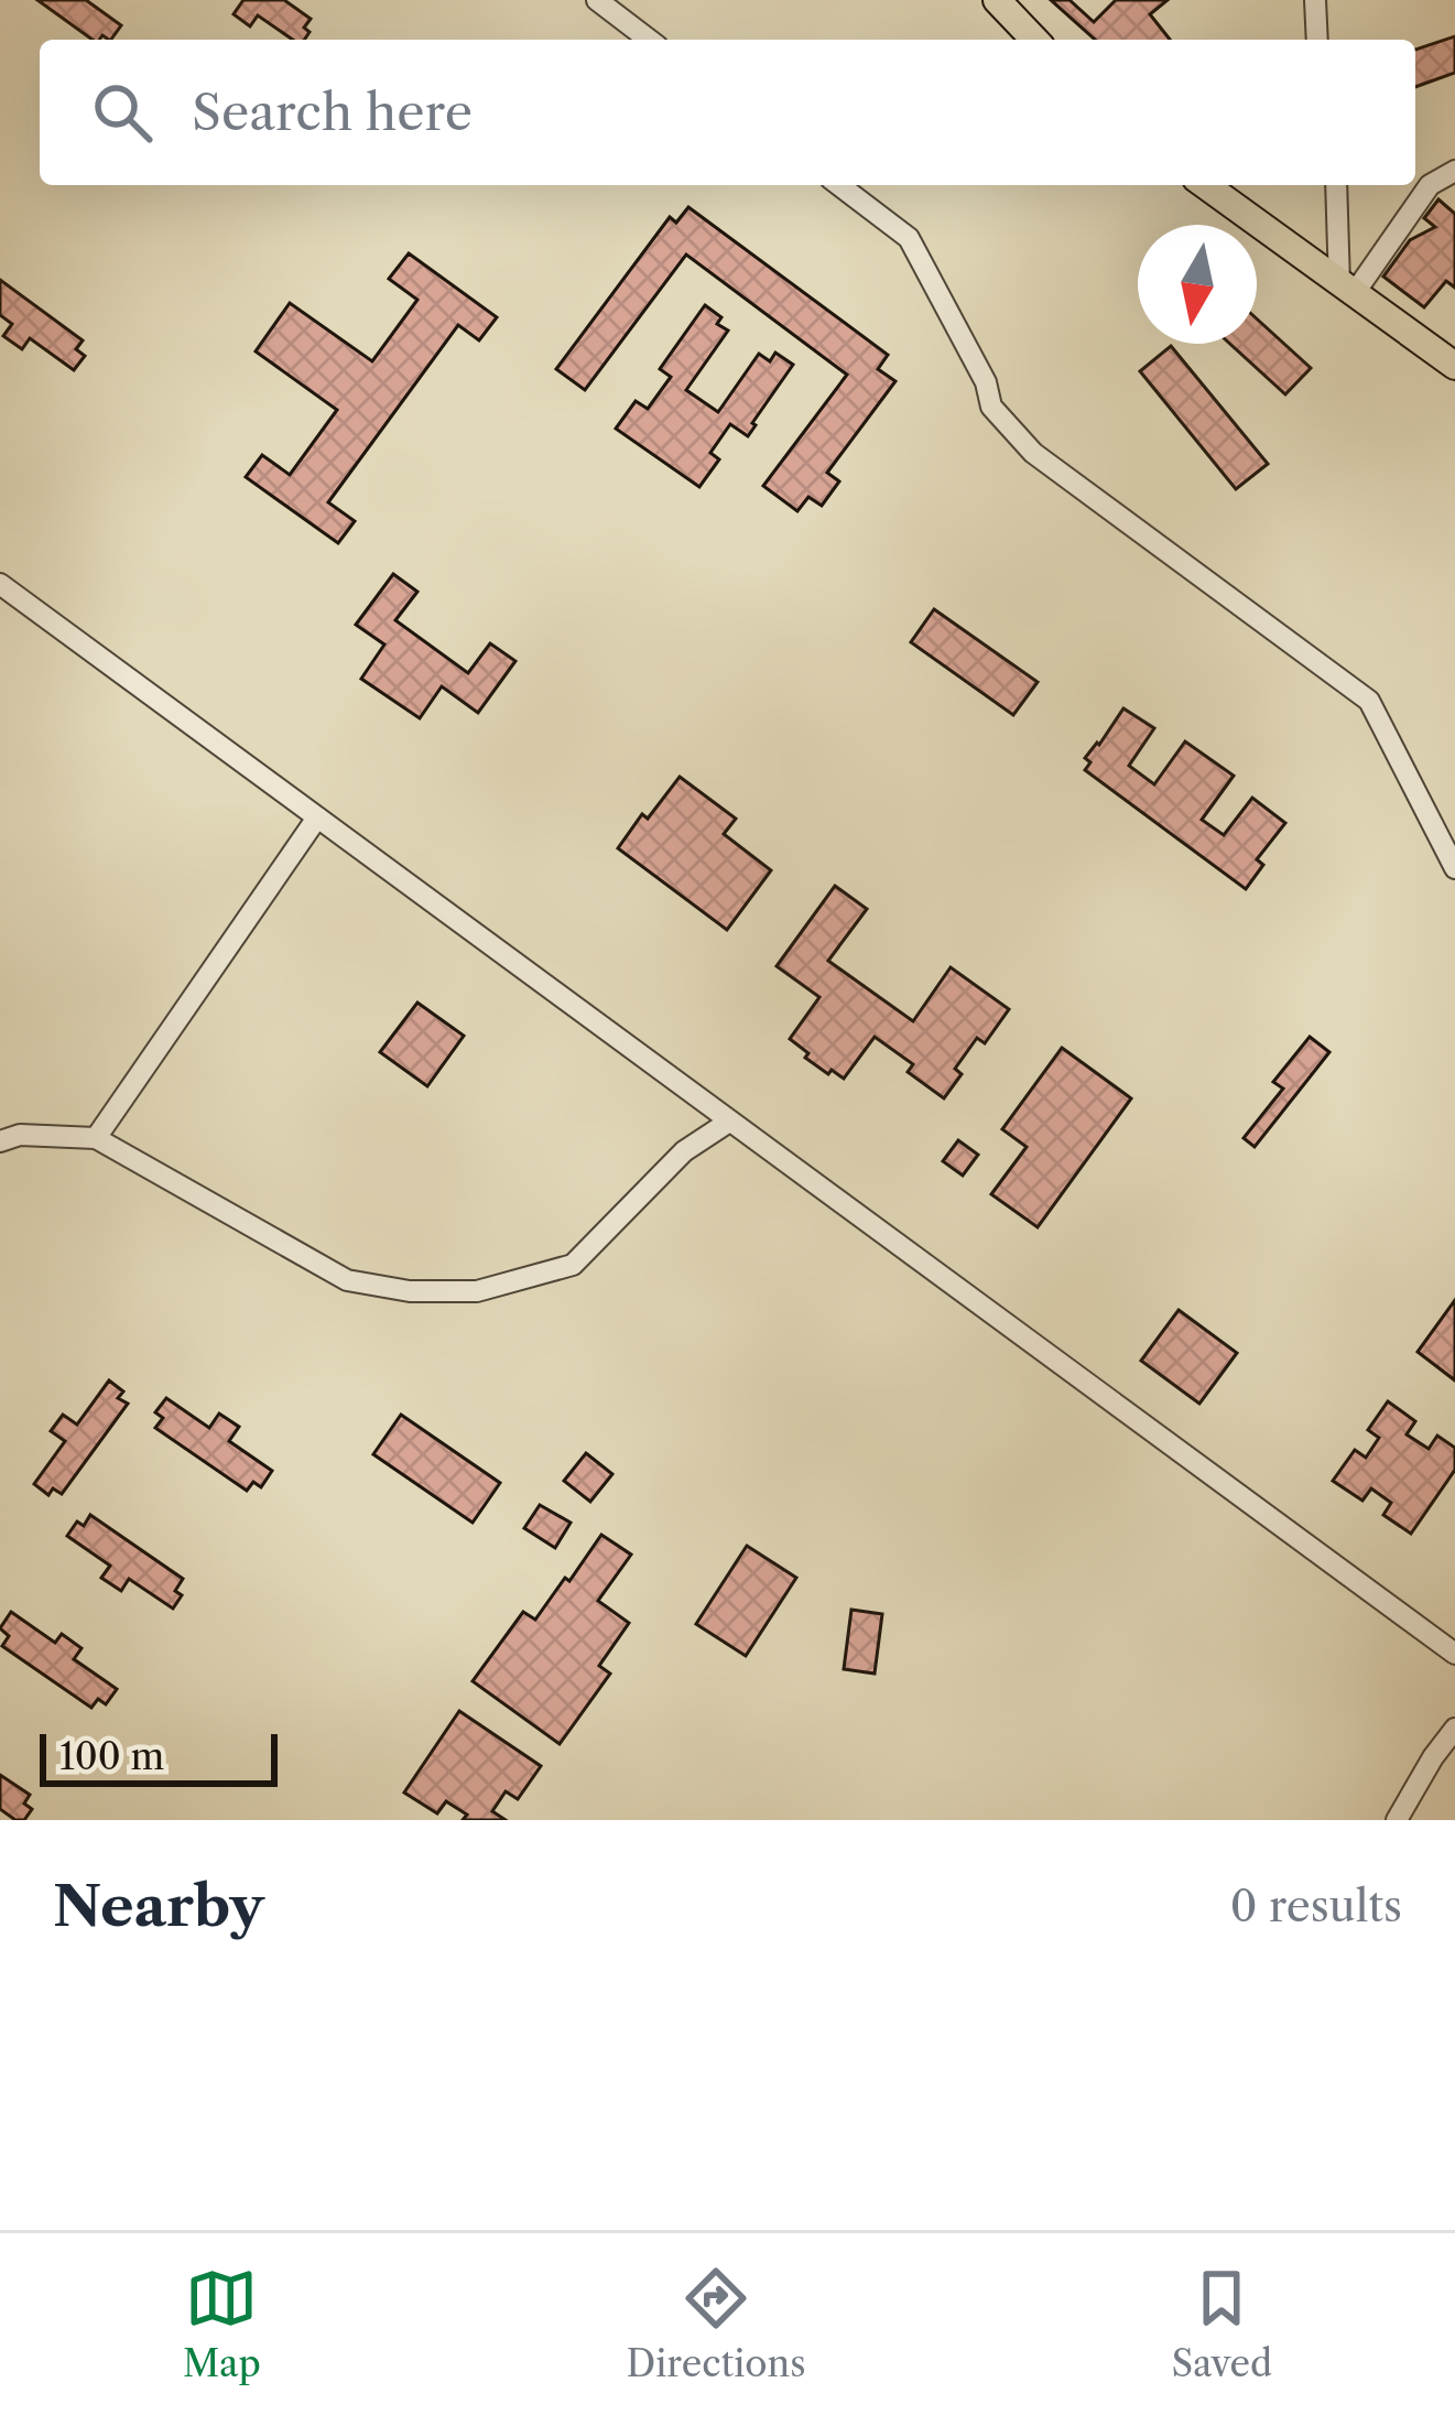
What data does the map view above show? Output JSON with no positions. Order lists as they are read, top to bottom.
{
  "scale_bar": "100 m",
  "north": "bottom",
  "page": {
    "search": "Search here",
    "scale": "100 m",
    "heading": ["Nearby", "0 results"],
    "nav": ["Map", "Directions", "Saved"]
  }
}
